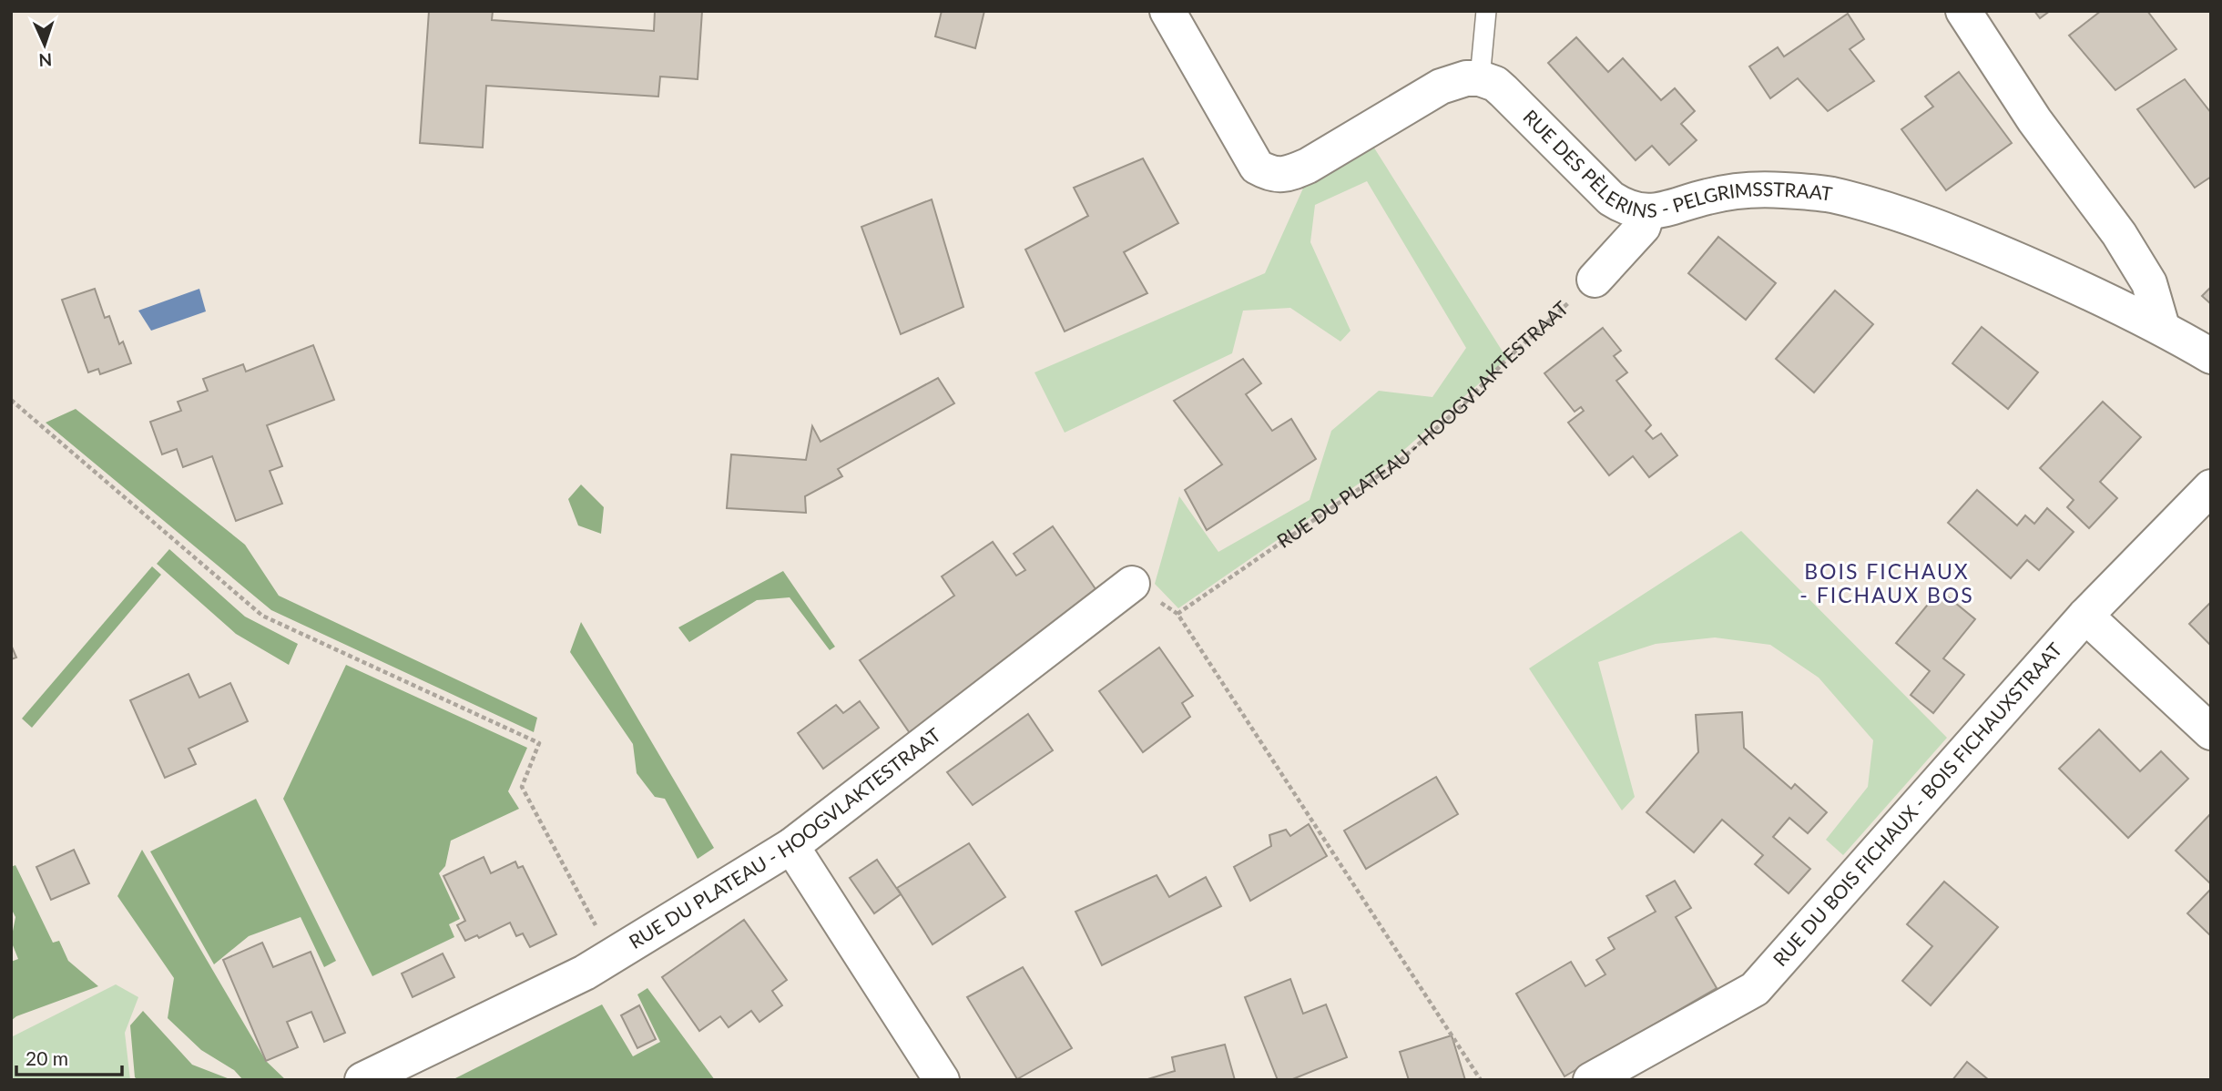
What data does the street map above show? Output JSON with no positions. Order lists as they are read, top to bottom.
{
  "streets": {
    "street": ["RUE DES PÈLERINS - PELGRIMSSTRAAT", "RUE DU PLATEAU - HOOGVLAKTESTRAAT", "RUE DU BOIS FICHAUX - BOIS FICHAUXSTRAAT"]
  },
  "districts": ["BOIS FICHAUX - FICHAUX BOS"],
  "scale_bar": "20 m",
  "north": "bottom"
}
